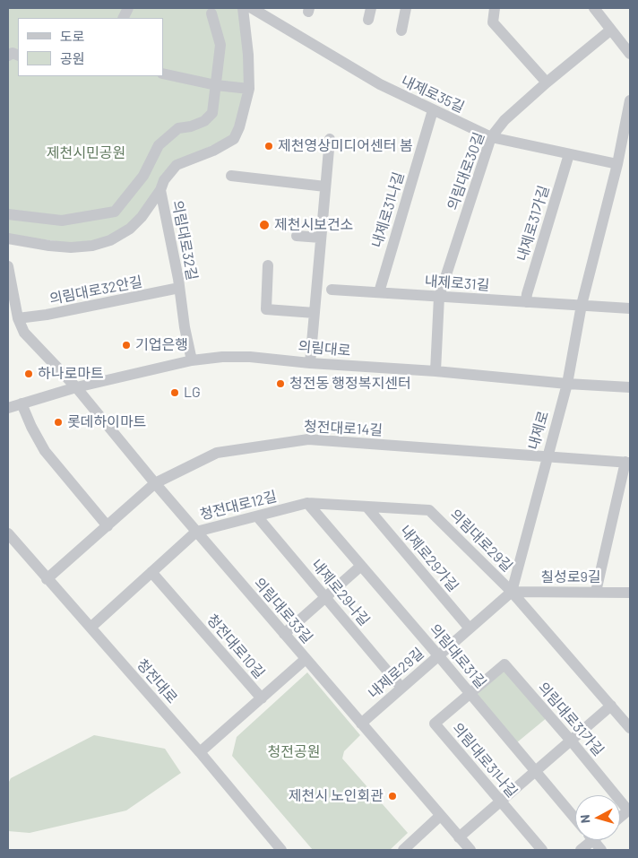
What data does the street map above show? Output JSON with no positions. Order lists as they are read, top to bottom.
{
  "streets": {
    "street": [
      "내제로35길",
      "의림대로30길",
      "내제로31나길",
      "내제로31가길",
      "의림대로32길",
      "내제로31길",
      "의림대로32안길",
      "의림대로",
      "청전대로14길",
      "내제로",
      "청전대로12길",
      "의림대로29길",
      "내제로29가길",
      "칠성로9길",
      "내제로29나길",
      "의림대로33길",
      "청전대로10길",
      "의림대로31길",
      "내제로29길",
      "청전대로",
      "의림대로31가길",
      "의림대로31나길"
    ]
  },
  "crossings": [
    ["내제로35길", "의림대로30길"],
    ["내제로35길", "내제로31나길"],
    ["내제로35길", "내제로31가길"],
    ["내제로35길", "내제로"],
    ["의림대로30길", "내제로31길"],
    ["의림대로30길", "의림대로"],
    ["내제로31나길", "내제로31길"],
    ["내제로31가길", "내제로31길"],
    ["의림대로32길", "의림대로32안길"],
    ["의림대로32길", "의림대로"],
    ["내제로31길", "내제로"],
    ["의림대로32안길", "의림대로33길"],
    ["의림대로", "청전대로14길"],
    ["의림대로", "내제로"],
    ["의림대로", "의림대로33길"],
    ["청전대로14길", "내제로"],
    ["청전대로14길", "의림대로33길"],
    ["청전대로14길", "청전대로"],
    ["내제로", "의림대로29길"],
    ["내제로", "칠성로9길"],
    ["내제로", "내제로29길"],
    ["청전대로12길", "의림대로29길"],
    ["청전대로12길", "내제로29가길"],
    ["청전대로12길", "내제로29나길"],
    ["청전대로12길", "의림대로33길"],
    ["청전대로12길", "청전대로10길"],
    ["청전대로12길", "의림대로31길"],
    ["청전대로12길", "청전대로"],
    ["의림대로29길", "칠성로9길"],
    ["의림대로29길", "내제로29길"],
    ["내제로29가길", "내제로29길"],
    ["칠성로9길", "내제로29길"],
    ["내제로29나길", "내제로29길"],
    ["의림대로33길", "내제로29길"],
    ["청전대로10길", "청전대로"],
    ["의림대로31길", "내제로29길"],
    ["의림대로31길", "의림대로31가길"],
    ["의림대로31길", "의림대로31나길"],
    ["의림대로31가길", "의림대로31나길"]
  ],
  "parks": ["제천시민공원", "청전공원"],
  "places": [
    "제천영상미디어센터 봄",
    "제천시보건소",
    "기업은행",
    "하나로마트",
    "청전동 행정복지센터",
    "LG",
    "롯데하이마트",
    "제천시 노인회관"
  ],
  "legend": ["도로", "공원"],
  "north": "left"
}
